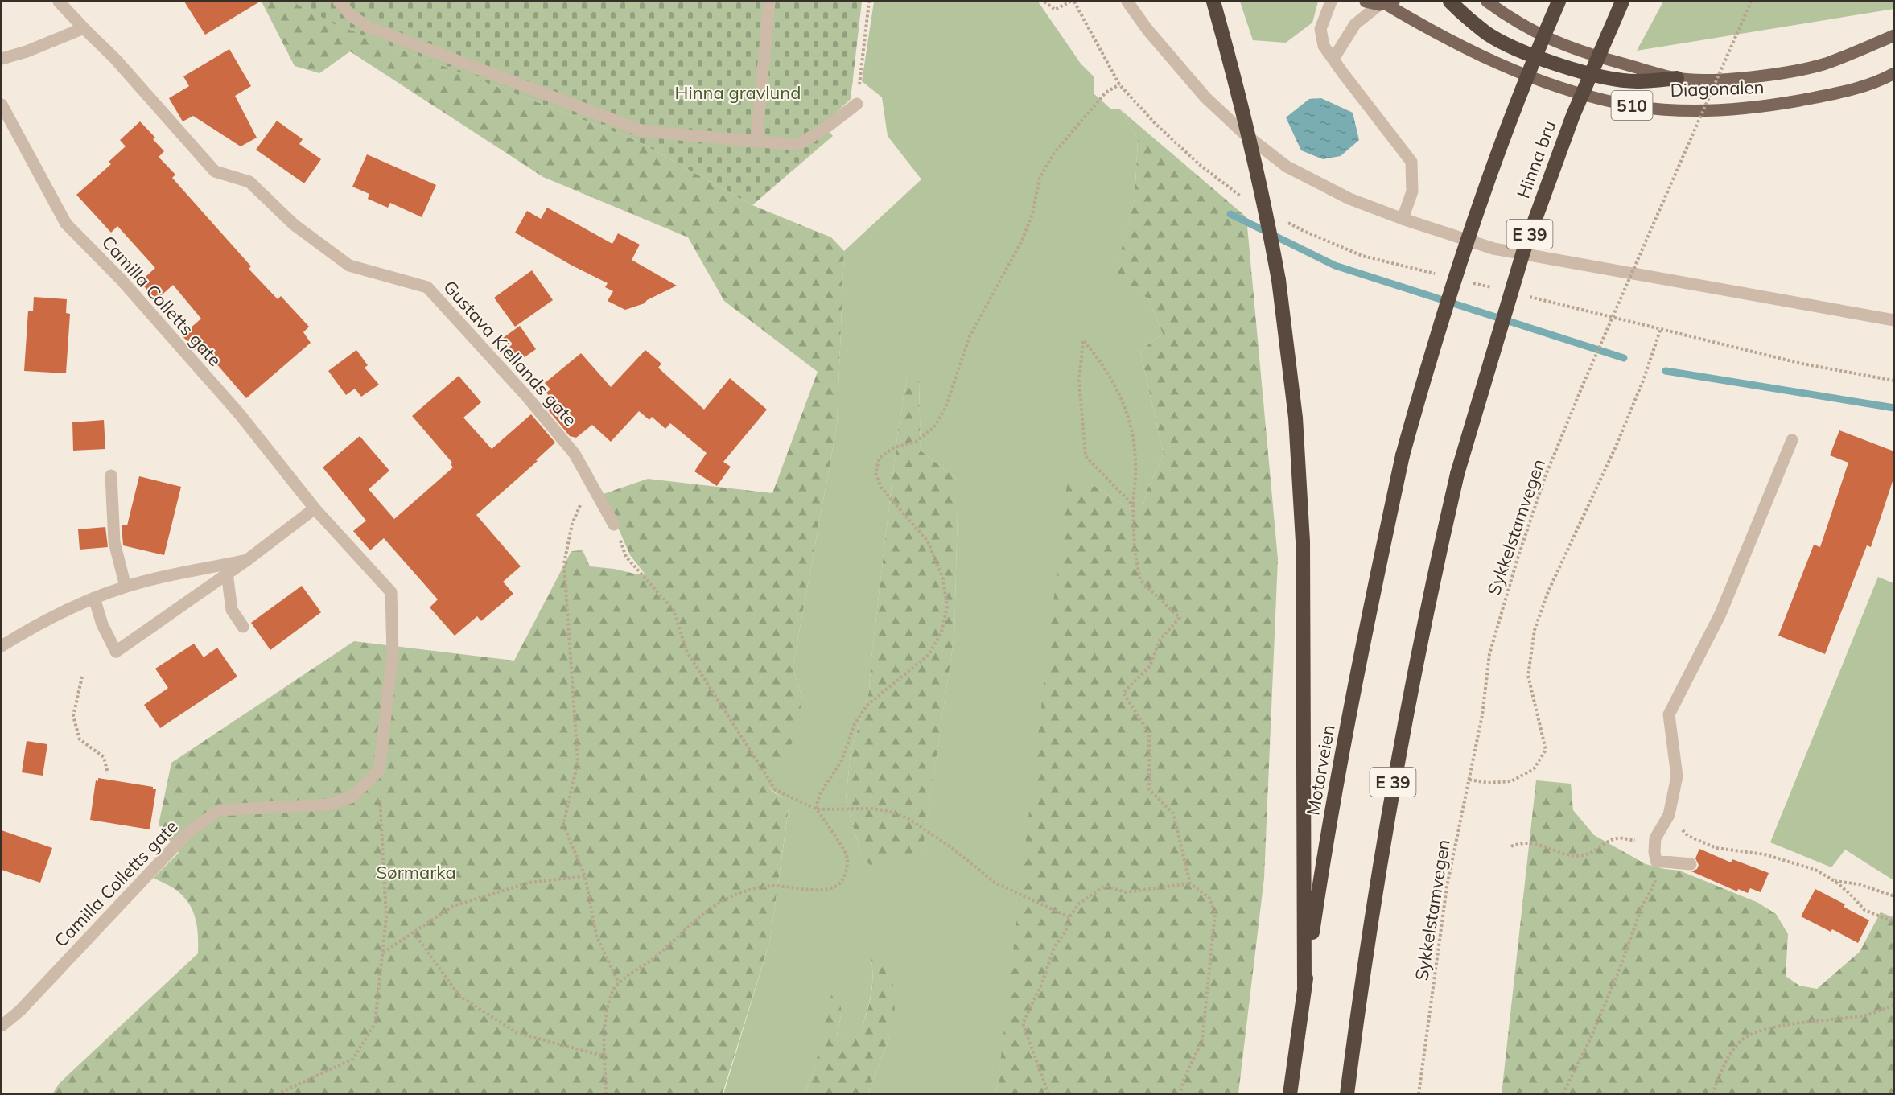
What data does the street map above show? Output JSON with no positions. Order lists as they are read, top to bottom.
{
  "streets": {
    "highway": [
      "510",
      "Hinna bru",
      "E 39",
      "Motorveien"
    ],
    "main road": ["Diagonalen"],
    "street": ["Camilla Colletts gate", "Gustava Kiellands gate"],
    "path": ["Sykkelstamvegen"]
  },
  "crossings": [
    ["Diagonalen", "510"],
    ["Hinna bru", "Motorveien"]
  ],
  "parks": ["Hinna gravlund", "Sørmarka"]
}
